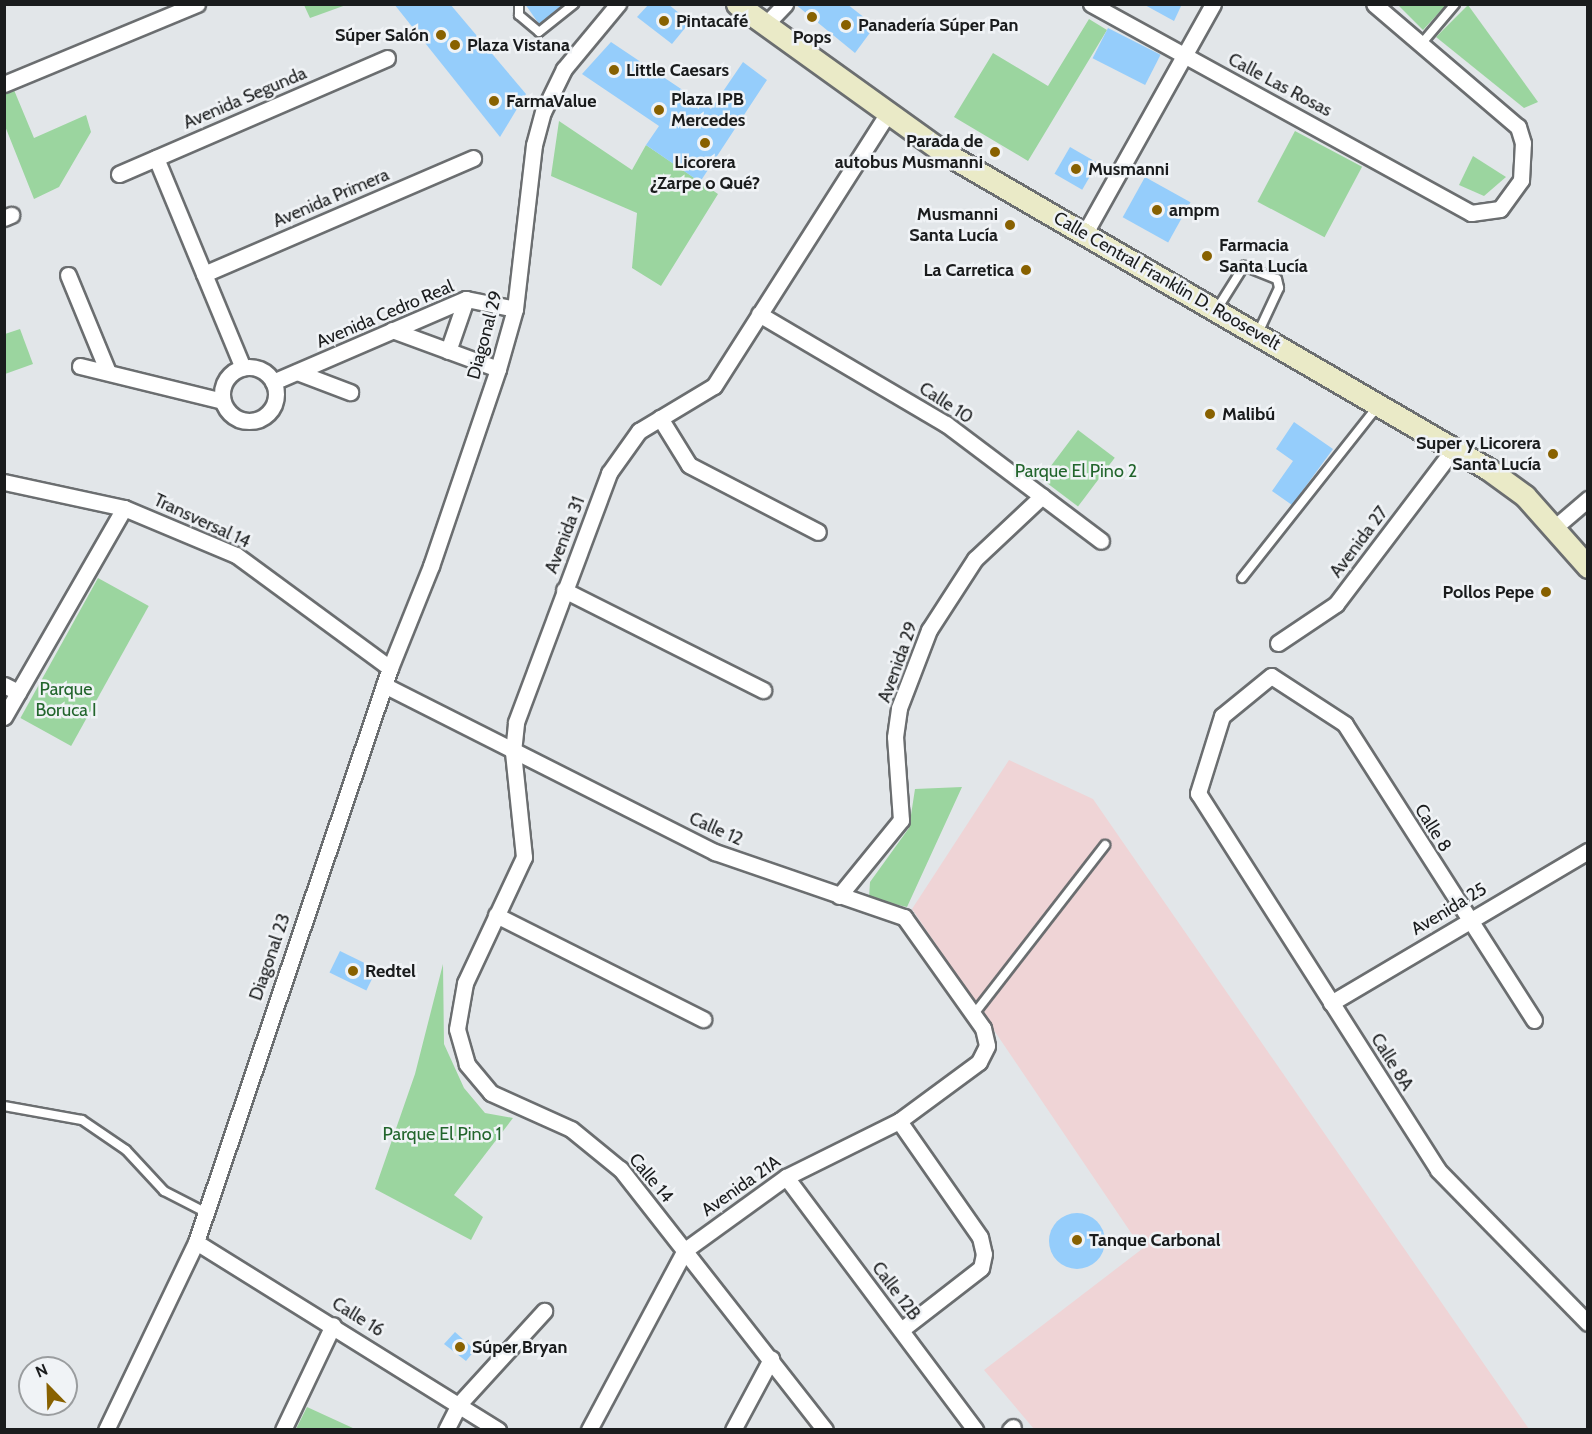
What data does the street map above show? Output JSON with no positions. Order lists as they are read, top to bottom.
{
  "streets": {
    "main road": ["Calle Central Franklin D. Roosevelt"],
    "street": [
      "Calle Las Rosas",
      "Avenida Segunda",
      "Avenida Primera",
      "Avenida Cedro Real",
      "Diagonal 29",
      "Calle 10",
      "Transversal 14",
      "Avenida 31",
      "Avenida 27",
      "Avenida 29",
      "Calle 8",
      "Calle 12",
      "Avenida 25",
      "Diagonal 23",
      "Calle 8A",
      "Calle 14",
      "Avenida 21A",
      "Calle 12B",
      "Calle 16"
    ]
  },
  "crossings": [
    ["Calle Central Franklin D. Roosevelt", "Avenida 31"],
    ["Calle Central Franklin D. Roosevelt", "Avenida 27"],
    ["Avenida Cedro Real", "Diagonal 29"],
    ["Diagonal 29", "Transversal 14"],
    ["Diagonal 29", "Calle 12"],
    ["Diagonal 29", "Diagonal 23"],
    ["Calle 10", "Avenida 31"],
    ["Calle 10", "Avenida 29"],
    ["Avenida 31", "Calle 12"],
    ["Avenida 31", "Calle 14"],
    ["Avenida 29", "Calle 12"],
    ["Calle 8", "Avenida 25"],
    ["Calle 8", "Calle 8A"],
    ["Calle 12", "Diagonal 23"],
    ["Calle 12", "Avenida 21A"],
    ["Avenida 25", "Calle 8A"],
    ["Diagonal 23", "Calle 16"],
    ["Calle 14", "Avenida 21A"],
    ["Avenida 21A", "Calle 12B"]
  ],
  "parks": ["Parque El Pino 2", "Parque Boruca I", "Parque El Pino 1"],
  "places": [
    "Pops",
    "Pintacafé",
    "Panadería Súper Pan",
    "Súper Salón",
    "Plaza Vistana",
    "Little Caesars",
    "FarmaValue",
    "Plaza IPB Mercedes",
    "Licorera ¿Zarpe o Qué?",
    "Parada de autobus Musmanni",
    "Musmanni",
    "ampm",
    "Musmanni Santa Lucía",
    "Farmacia Santa Lucía",
    "La Carretica",
    "Malibú",
    "Super y Licorera Santa Lucía",
    "Pollos Pepe",
    "Redtel",
    "Tanque Carbonal",
    "Súper Bryan"
  ],
  "north": "top left"
}
